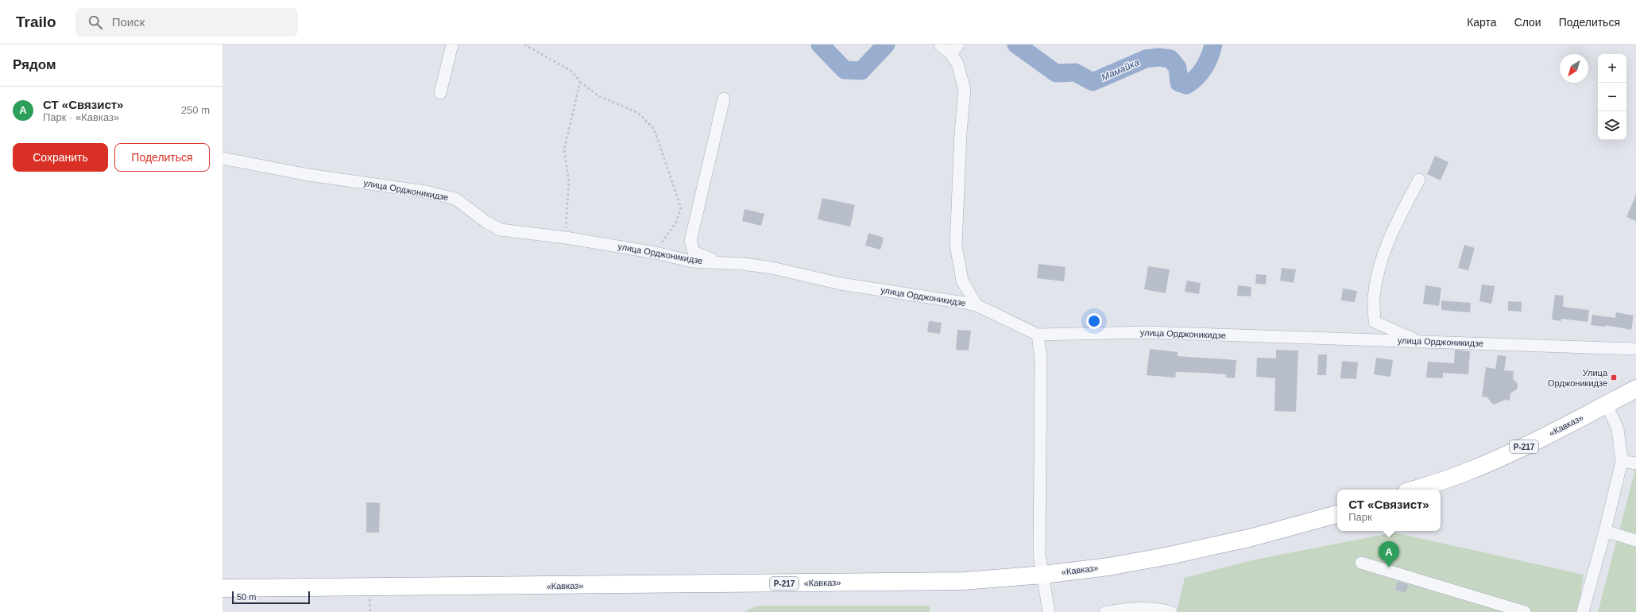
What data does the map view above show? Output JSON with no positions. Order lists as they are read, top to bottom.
{
  "streets": {
    "highway": ["«Кавказ»", "Р-217"],
    "street": ["улица Орджоникидзе"]
  },
  "water": ["Мамайка"],
  "places": {
    "transit": ["Улица Орджоникидзе"]
  },
  "scale_bar": "50 m",
  "north": "bottom left",
  "page": {
    "header": "Trailo",
    "search": "Поиск",
    "nav": ["Карта", "Слои", "Поделиться"],
    "heading": "Рядом",
    "map_buttons": ["+", "−"],
    "list": [
      {
        "mark": "A",
        "name": "СТ «Связист»",
        "note": "Парк · «Кавказ»",
        "value": "250 m"
      }
    ],
    "buttons": ["Сохранить", "Поделиться"],
    "popup": ["СТ «Связист»", "Парк"],
    "pins": "A",
    "scale": "50 m"
  }
}
